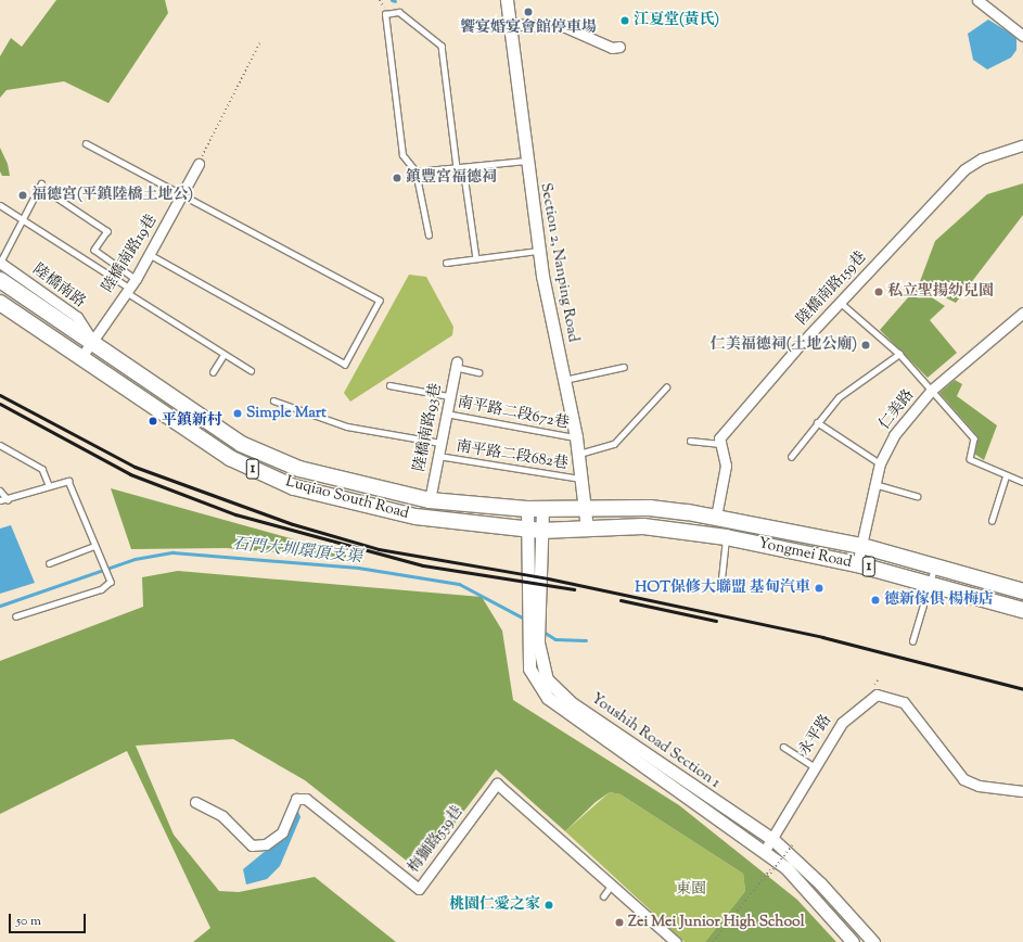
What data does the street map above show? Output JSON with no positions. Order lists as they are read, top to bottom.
{
  "streets": {
    "main road": ["1", "Luqiao South Road", "Yongmei Road"],
    "street": [
      "陸橋南路19巷",
      "Section 2, Nanping Road",
      "陸橋南路",
      "陸橋南路159巷",
      "仁美路",
      "陸橋南路93巷",
      "永平路",
      "Youshih Road Section 1",
      "梅獅路539巷"
    ],
    "lane": ["南平路二段672巷", "南平路二段682巷"]
  },
  "crossings": [
    ["陸橋南路19巷", "陸橋南路"],
    ["陸橋南路19巷", "Luqiao South Road"],
    ["Section 2, Nanping Road", "南平路二段672巷"],
    ["Section 2, Nanping Road", "南平路二段682巷"],
    ["Section 2, Nanping Road", "Luqiao South Road"],
    ["陸橋南路", "Luqiao South Road"],
    ["仁美路", "Yongmei Road"],
    ["南平路二段672巷", "陸橋南路93巷"],
    ["陸橋南路93巷", "南平路二段682巷"],
    ["陸橋南路93巷", "Luqiao South Road"],
    ["Luqiao South Road", "Yongmei Road"],
    ["Luqiao South Road", "Youshih Road Section 1"],
    ["永平路", "Youshih Road Section 1"]
  ],
  "water": ["石門大圳環頂支渠"],
  "parks": ["東園"],
  "places": [
    "饗宴婚宴會館停車場",
    "江夏堂(黃氏)",
    "鎮豐宮福德祠",
    "福德宮(平鎮陸橋土地公)",
    "私立聖揚幼兒園",
    "仁美福德祠(土地公廟)",
    "Simple Mart",
    "平鎮新村",
    "HOT保修大聯盟 基甸汽車",
    "德新傢俱 楊梅店",
    "桃園仁愛之家",
    "Zei Mei Junior High School"
  ],
  "scale_bar": "50 m"
}
